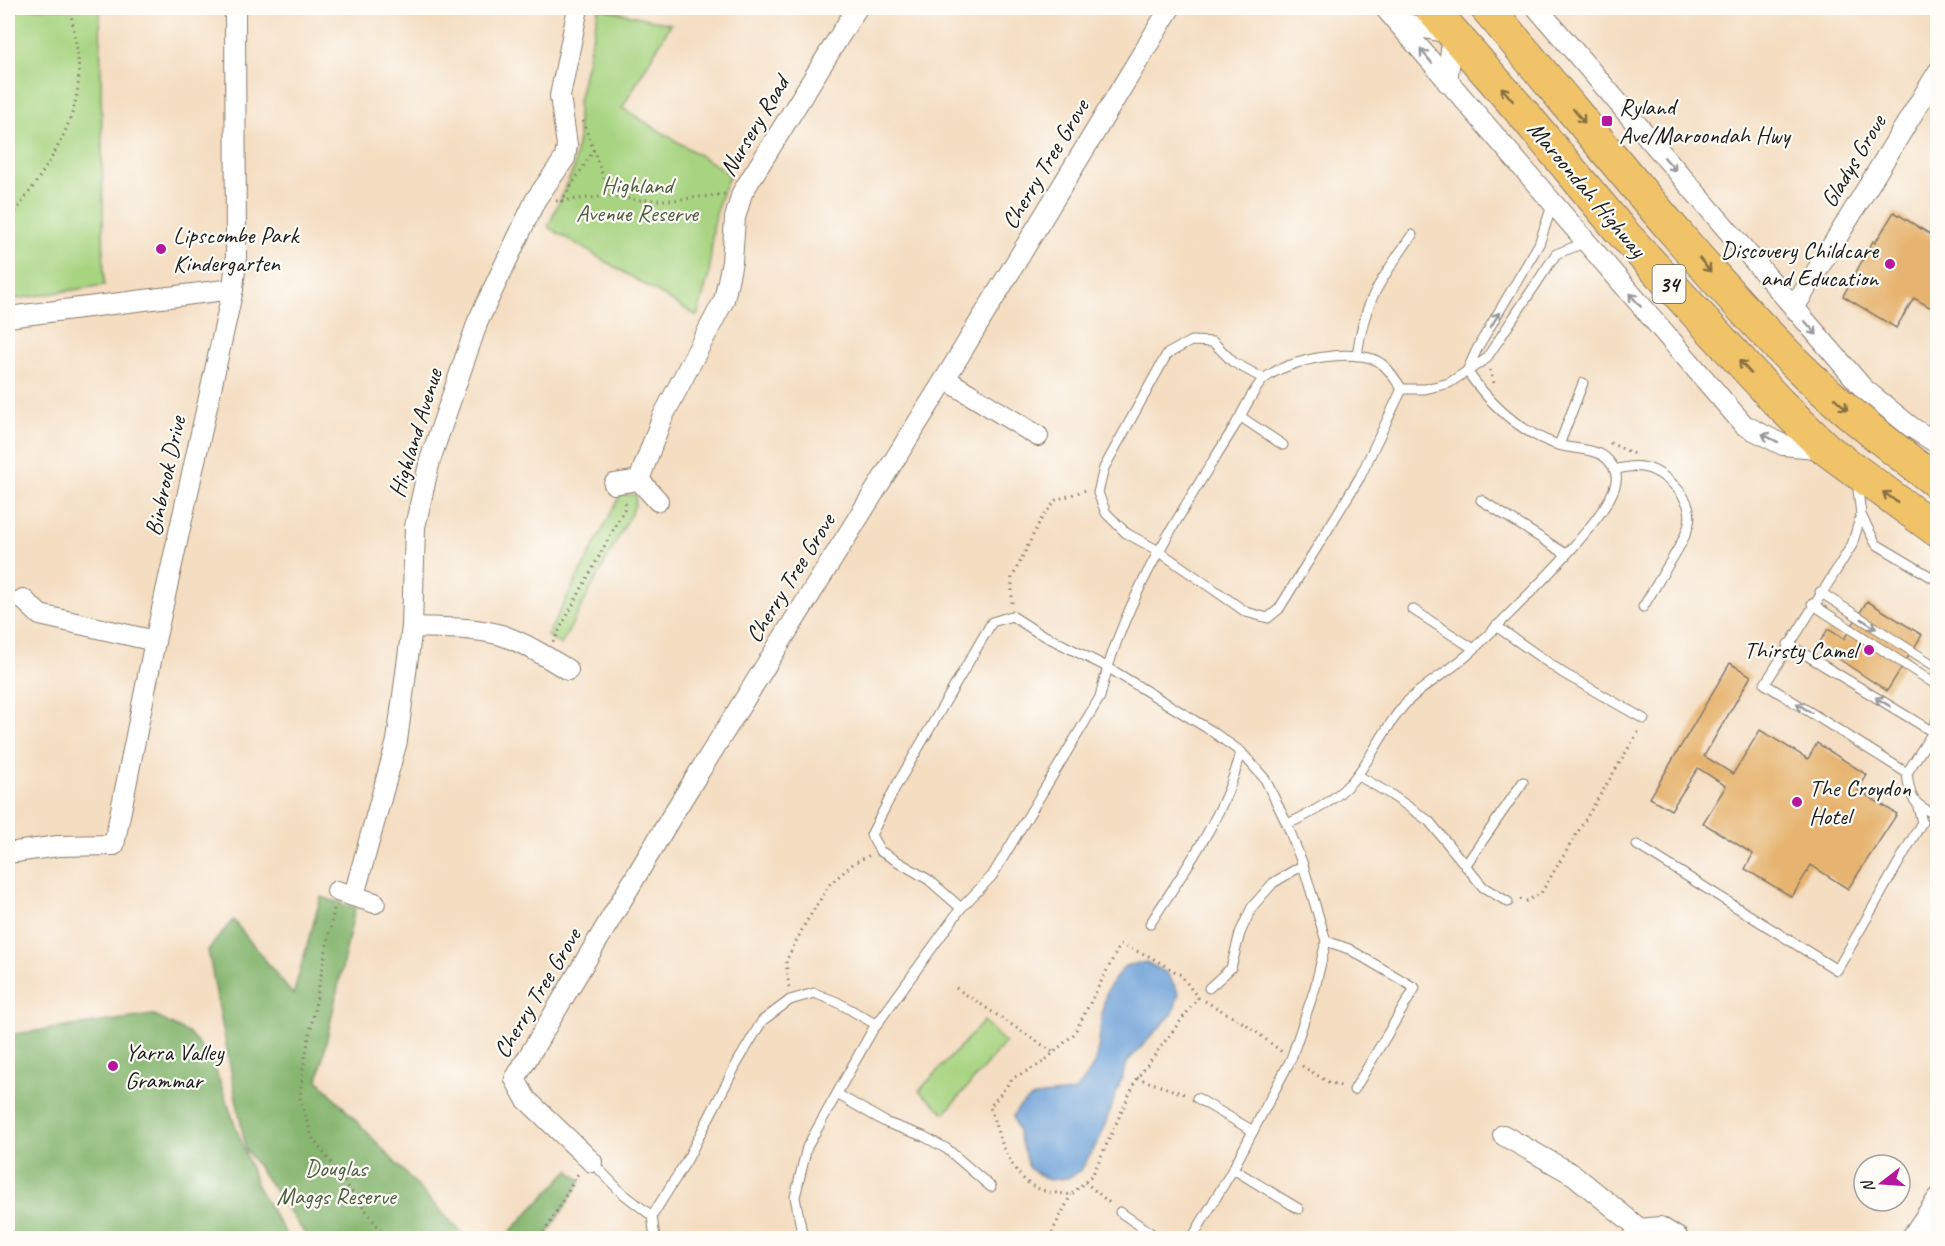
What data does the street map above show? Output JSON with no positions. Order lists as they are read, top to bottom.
{
  "streets": {
    "highway": ["Maroondah Highway", "34"],
    "street": [
      "Nursery Road",
      "Gladys Grove",
      "Cherry Tree Grove",
      "Highland Avenue",
      "Binbrook Drive"
    ]
  },
  "parks": ["Highland Avenue Reserve", "Douglas Maggs Reserve"],
  "places": {
    "transit": ["Ryland Ave/Maroondah Hwy"],
    "other": [
      "Lipscombe Park Kindergarten",
      "Discovery Childcare and Education",
      "Thirsty Camel",
      "The Croydon Hotel",
      "Yarra Valley Grammar"
    ]
  },
  "north": "left"
}
